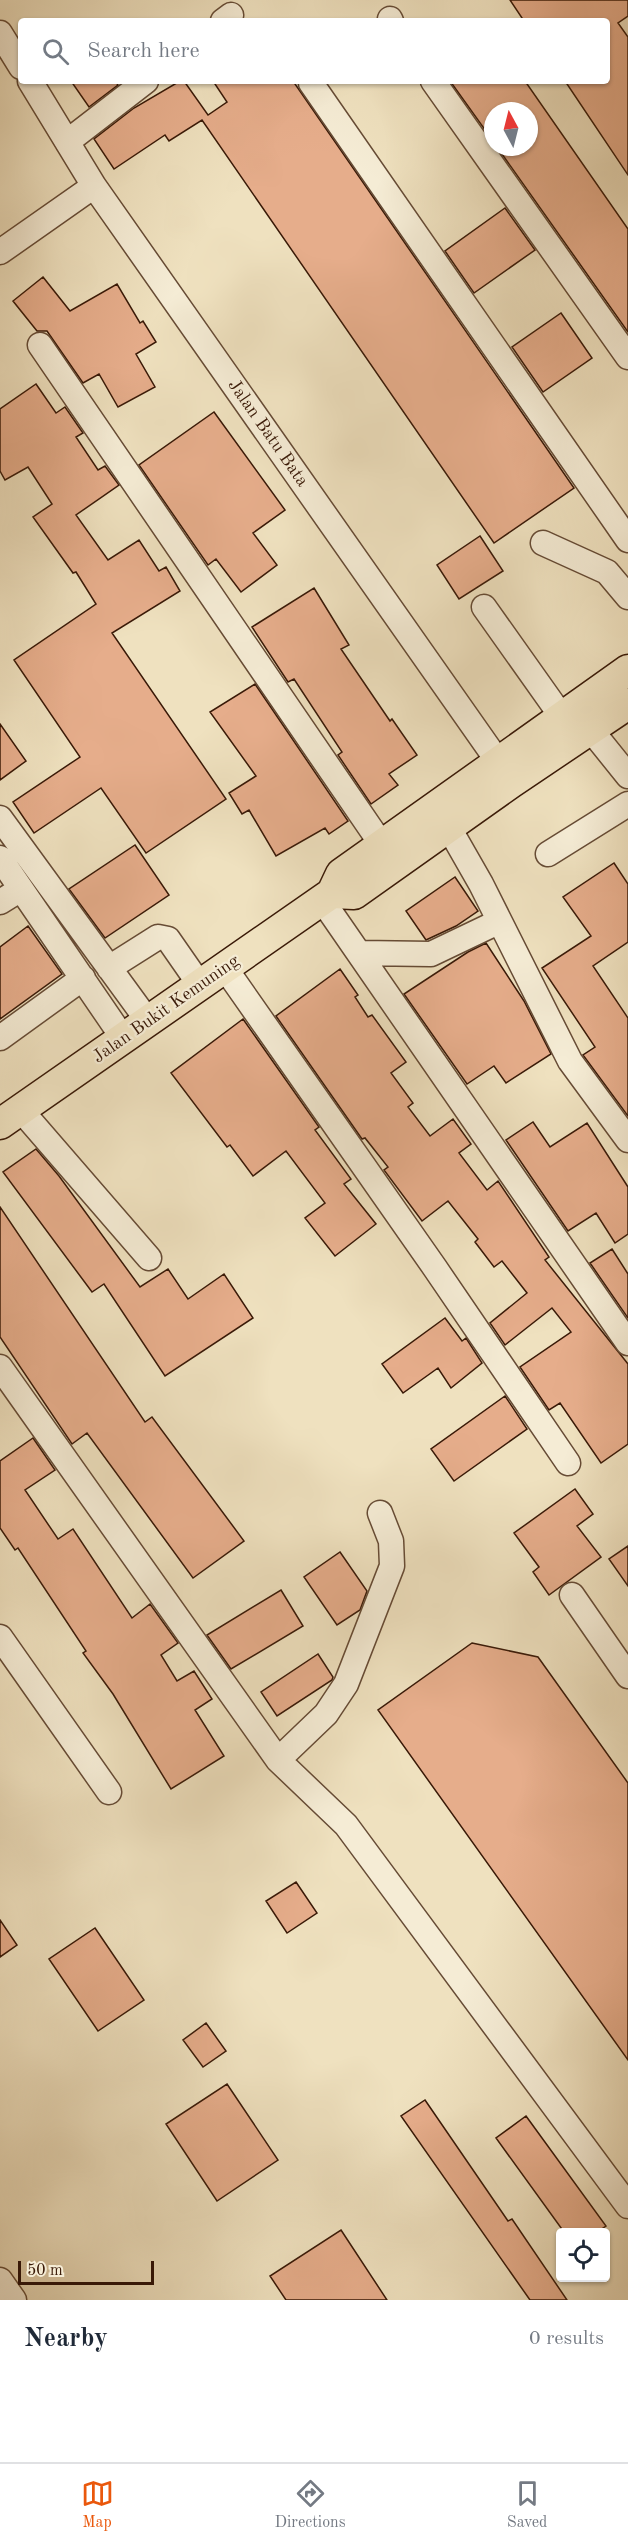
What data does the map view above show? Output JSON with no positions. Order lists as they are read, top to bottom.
{
  "streets": {
    "main road": ["Jalan Bukit Kemuning"],
    "street": ["Jalan Batu Bata"]
  },
  "crossings": [
    ["Jalan Batu Bata", "Jalan Bukit Kemuning"]
  ],
  "scale_bar": "50 m",
  "north": "top",
  "page": {
    "search": "Search here",
    "scale": "50 m",
    "heading": ["Nearby", "0 results"],
    "nav": ["Map", "Directions", "Saved"]
  }
}
